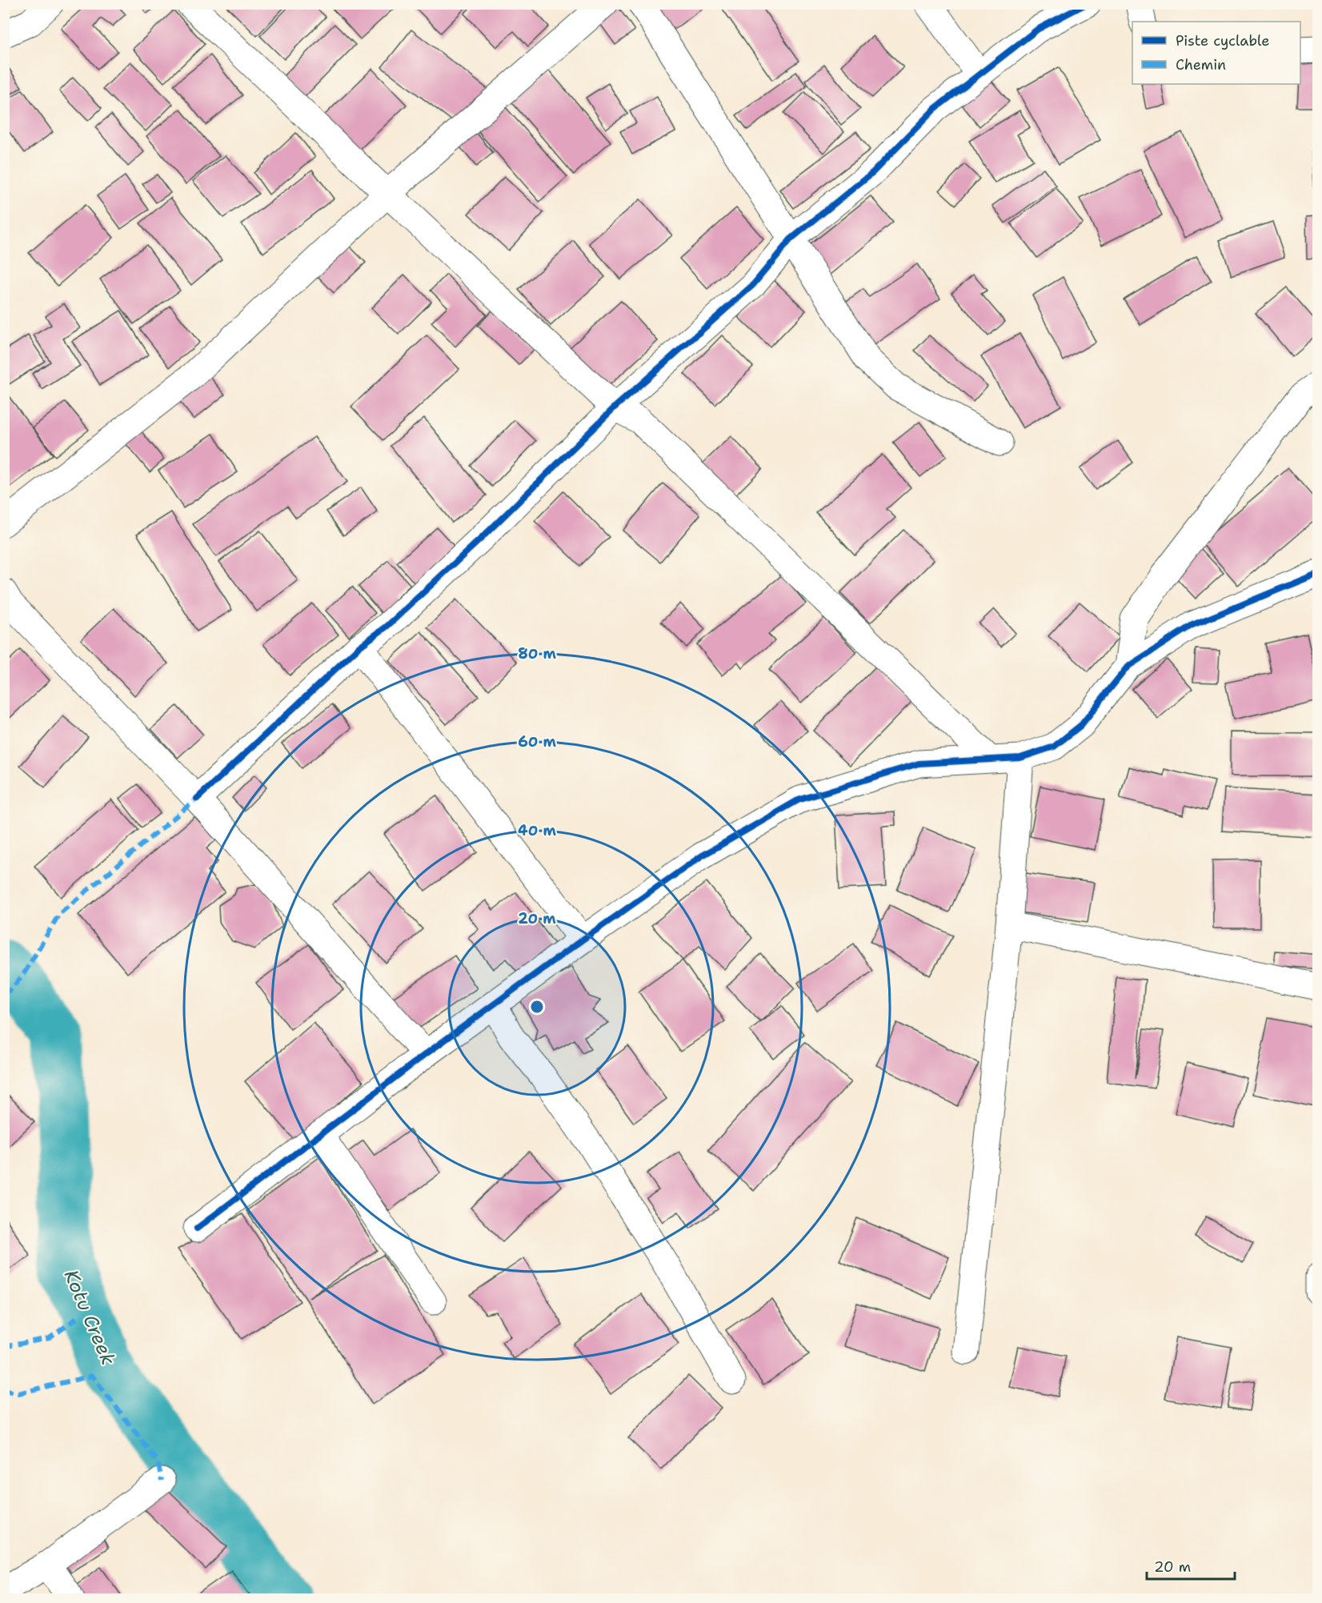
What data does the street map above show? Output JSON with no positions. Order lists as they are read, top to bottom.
{
  "water": ["Kotu Creek"],
  "legend": ["Piste cyclable", "Chemin"],
  "scale_bar": "20 m",
  "rings": [
    "80 m",
    "60 m",
    "40 m",
    "20 m"
  ]
}
